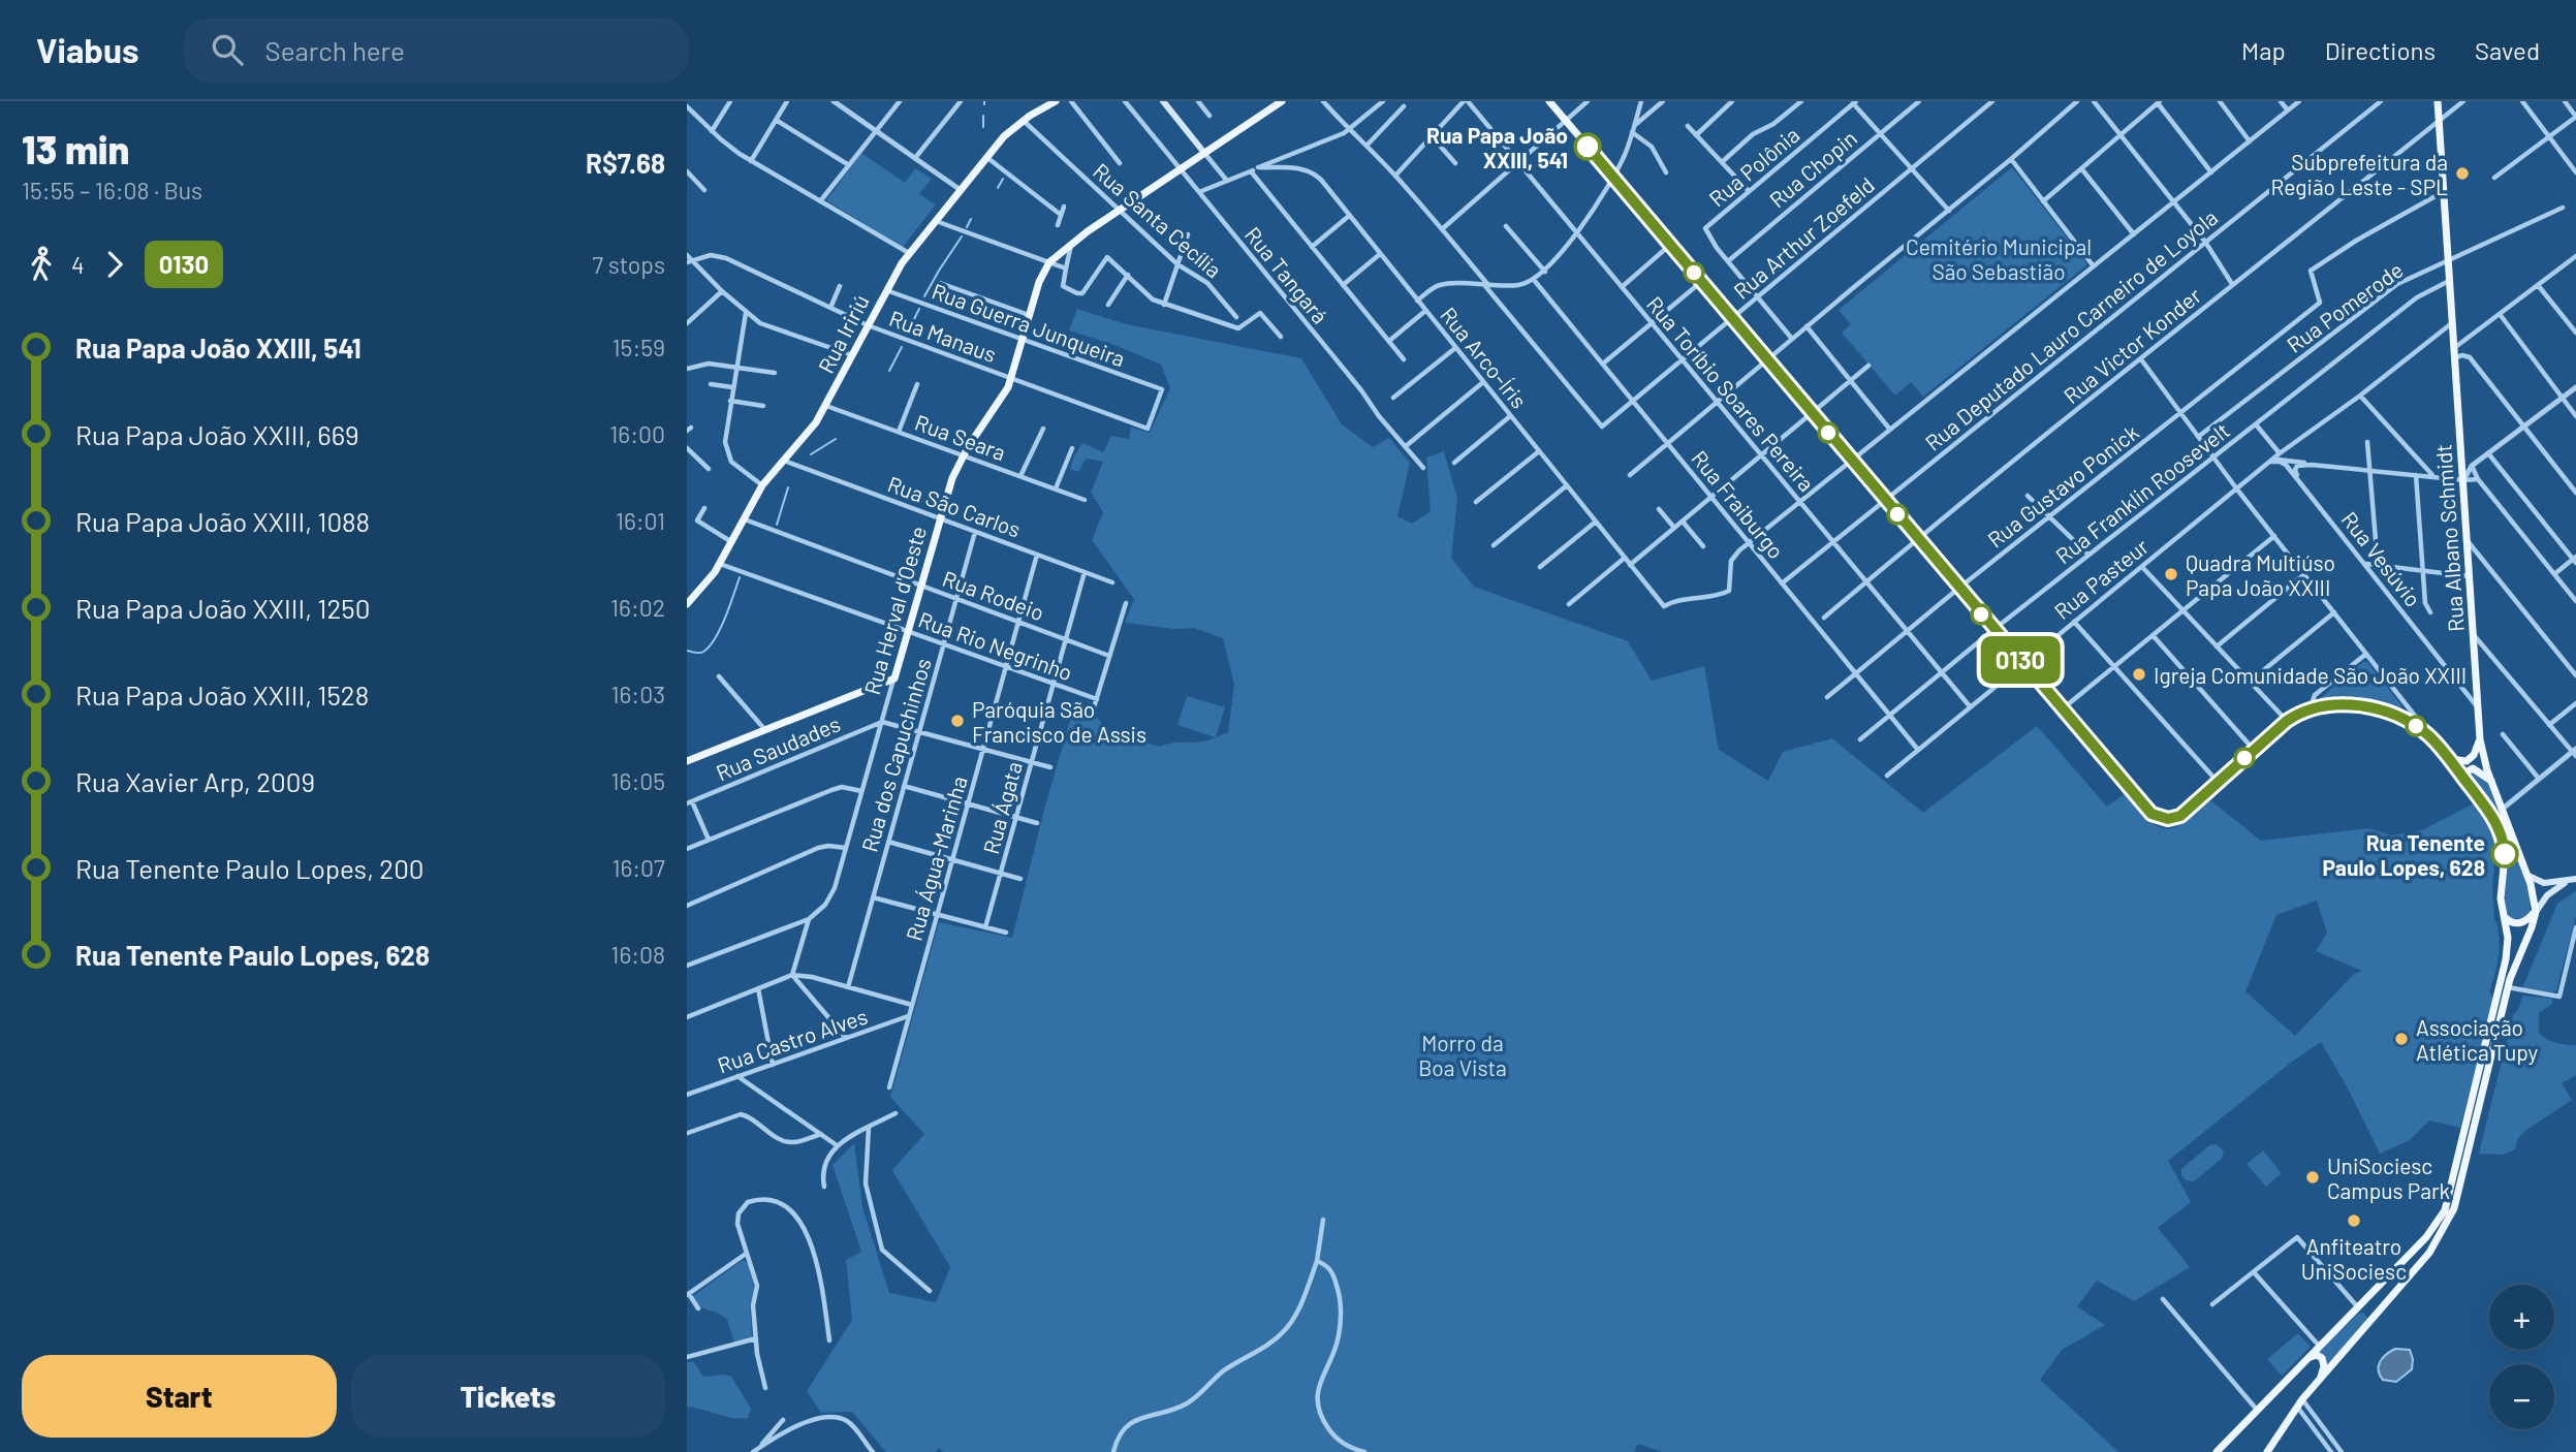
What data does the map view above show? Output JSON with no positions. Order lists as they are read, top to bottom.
{
  "streets": {
    "main road": ["Rua Iririú", "Rua Albano Schmidt", "Rua Herval d'Oeste"],
    "street": [
      "Rua Polônia",
      "Rua Chopin",
      "Rua Santa Cecília",
      "Rua Arthur Zoefeld",
      "Rua Tangará",
      "Rua Pomerode",
      "Rua Guerra Junqueira",
      "Rua Deputado Lauro Carneiro de Loyola",
      "Rua Manaus",
      "Rua Victor Konder",
      "Rua Arco-Íris",
      "Rua Toríbio Soares Pereira",
      "Rua Seara",
      "Rua Gustavo Ponick",
      "Rua Franklin Roosevelt",
      "Rua Fraiburgo",
      "Rua São Carlos",
      "Rua Vesúvio",
      "Rua Pasteur",
      "Rua Rodeio",
      "Rua Rio Negrinho",
      "Rua Saudades",
      "Rua dos Capuchinhos",
      "Rua Ágata",
      "Rua Água-Marinha",
      "Rua Castro Alves"
    ]
  },
  "crossings": [
    ["Rua Polônia", "Rua Chopin"],
    ["Rua Santa Cecília", "Rua Iririú"],
    ["Rua Arthur Zoefeld", "Rua Toríbio Soares Pereira"],
    ["Rua Arthur Zoefeld", "Rua Fraiburgo"],
    ["Rua Pomerode", "Rua Albano Schmidt"],
    ["Rua Guerra Junqueira", "Rua Iririú"],
    ["Rua Guerra Junqueira", "Rua Manaus"],
    ["Rua Guerra Junqueira", "Rua Herval d'Oeste"],
    ["Rua Deputado Lauro Carneiro de Loyola", "Rua Toríbio Soares Pereira"],
    ["Rua Deputado Lauro Carneiro de Loyola", "Rua Fraiburgo"],
    ["Rua Iririú", "Rua Manaus"],
    ["Rua Iririú", "Rua Seara"],
    ["Rua Iririú", "Rua São Carlos"],
    ["Rua Iririú", "Rua Rodeio"],
    ["Rua Iririú", "Rua Rio Negrinho"],
    ["Rua Manaus", "Rua Herval d'Oeste"],
    ["Rua Victor Konder", "Rua Toríbio Soares Pereira"],
    ["Rua Victor Konder", "Rua Albano Schmidt"],
    ["Rua Arco-Íris", "Rua Fraiburgo"],
    ["Rua Toríbio Soares Pereira", "Rua Gustavo Ponick"],
    ["Rua Toríbio Soares Pereira", "Rua Franklin Roosevelt"],
    ["Rua Toríbio Soares Pereira", "Rua Pasteur"],
    ["Rua Seara", "Rua Herval d'Oeste"],
    ["Rua Gustavo Ponick", "Rua Fraiburgo"],
    ["Rua Gustavo Ponick", "Rua Albano Schmidt"],
    ["Rua Franklin Roosevelt", "Rua Fraiburgo"],
    ["Rua Franklin Roosevelt", "Rua Albano Schmidt"],
    ["Rua Fraiburgo", "Rua Pasteur"],
    ["Rua São Carlos", "Rua Herval d'Oeste"],
    ["Rua São Carlos", "Rua dos Capuchinhos"],
    ["Rua São Carlos", "Rua Ágata"],
    ["Rua São Carlos", "Rua Água-Marinha"],
    ["Rua Albano Schmidt", "Rua Vesúvio"],
    ["Rua Albano Schmidt", "Rua Pasteur"],
    ["Rua Rodeio", "Rua Herval d'Oeste"],
    ["Rua Rodeio", "Rua dos Capuchinhos"],
    ["Rua Rodeio", "Rua Ágata"],
    ["Rua Rodeio", "Rua Água-Marinha"],
    ["Rua Herval d'Oeste", "Rua Rio Negrinho"],
    ["Rua Herval d'Oeste", "Rua Saudades"],
    ["Rua Rio Negrinho", "Rua dos Capuchinhos"],
    ["Rua Rio Negrinho", "Rua Ágata"],
    ["Rua Rio Negrinho", "Rua Água-Marinha"],
    ["Rua Água-Marinha", "Rua Castro Alves"]
  ],
  "parks": ["Cemitério Municipal São Sebastião", "Morro da Boa Vista"],
  "places": [
    "Rua Papa João XXIII, 541",
    "Subprefeitura da Região Leste - SPL",
    "Quadra Multiúso Papa João XXIII",
    "Igreja Comunidade São João XXIII",
    "Paróquia São Francisco de Assis",
    "Rua Tenente Paulo Lopes, 628",
    "Associação Atlética Tupy",
    "UniSociesc Campus Park",
    "Anfiteatro UniSociesc"
  ],
  "lines": ["bus line 0130"],
  "page": {
    "header": "Viabus",
    "search": "Search here",
    "nav": ["Map", "Directions", "Saved"],
    "heading": ["13 min", "15:55 – 16:08 · Bus", "R$7.68"],
    "on_map": "0130",
    "legs": ["4", "0130", "7 stops"],
    "list": [
      {
        "name": "Rua Papa João XXIII, 541",
        "value": "15:59"
      },
      {
        "name": "Rua Papa João XXIII, 669",
        "value": "16:00"
      },
      {
        "name": "Rua Papa João XXIII, 1088",
        "value": "16:01"
      },
      {
        "name": "Rua Papa João XXIII, 1250",
        "value": "16:02"
      },
      {
        "name": "Rua Papa João XXIII, 1528",
        "value": "16:03"
      },
      {
        "name": "Rua Xavier Arp, 2009",
        "value": "16:05"
      },
      {
        "name": "Rua Tenente Paulo Lopes, 200",
        "value": "16:07"
      },
      {
        "name": "Rua Tenente Paulo Lopes, 628",
        "value": "16:08"
      }
    ],
    "map_buttons": ["+", "−"],
    "buttons": ["Start", "Tickets"]
  }
}
